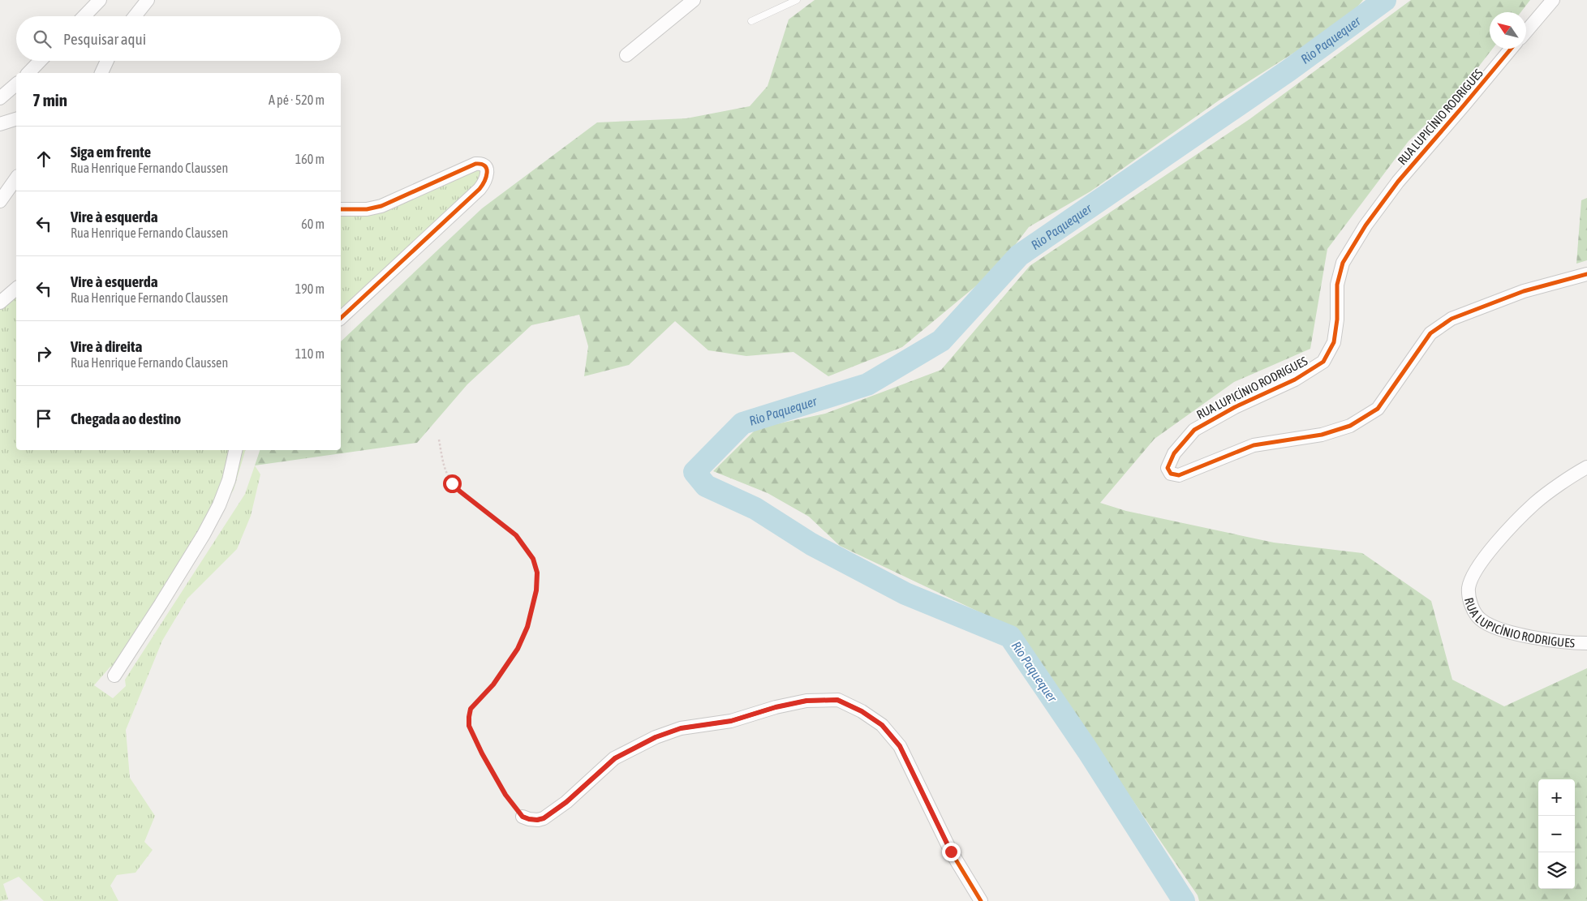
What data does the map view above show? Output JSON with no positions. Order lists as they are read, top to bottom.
{
  "streets": {
    "street": ["RUA LUPICÍNIO RODRIGUES"]
  },
  "water": ["Rio Paquequer"],
  "north": "top left",
  "page": {
    "search": "Pesquisar aqui",
    "heading": ["7 min", "A pé · 520 m"],
    "list": [
      ["Siga em frente", "Rua Henrique Fernando Claussen", "160 m"],
      ["Vire à esquerda", "Rua Henrique Fernando Claussen", "60 m"],
      ["Vire à esquerda", "Rua Henrique Fernando Claussen", "190 m"],
      ["Vire à direita", "Rua Henrique Fernando Claussen", "110 m"],
      "Chegada ao destino"
    ],
    "map_buttons": ["+", "−"]
  }
}
